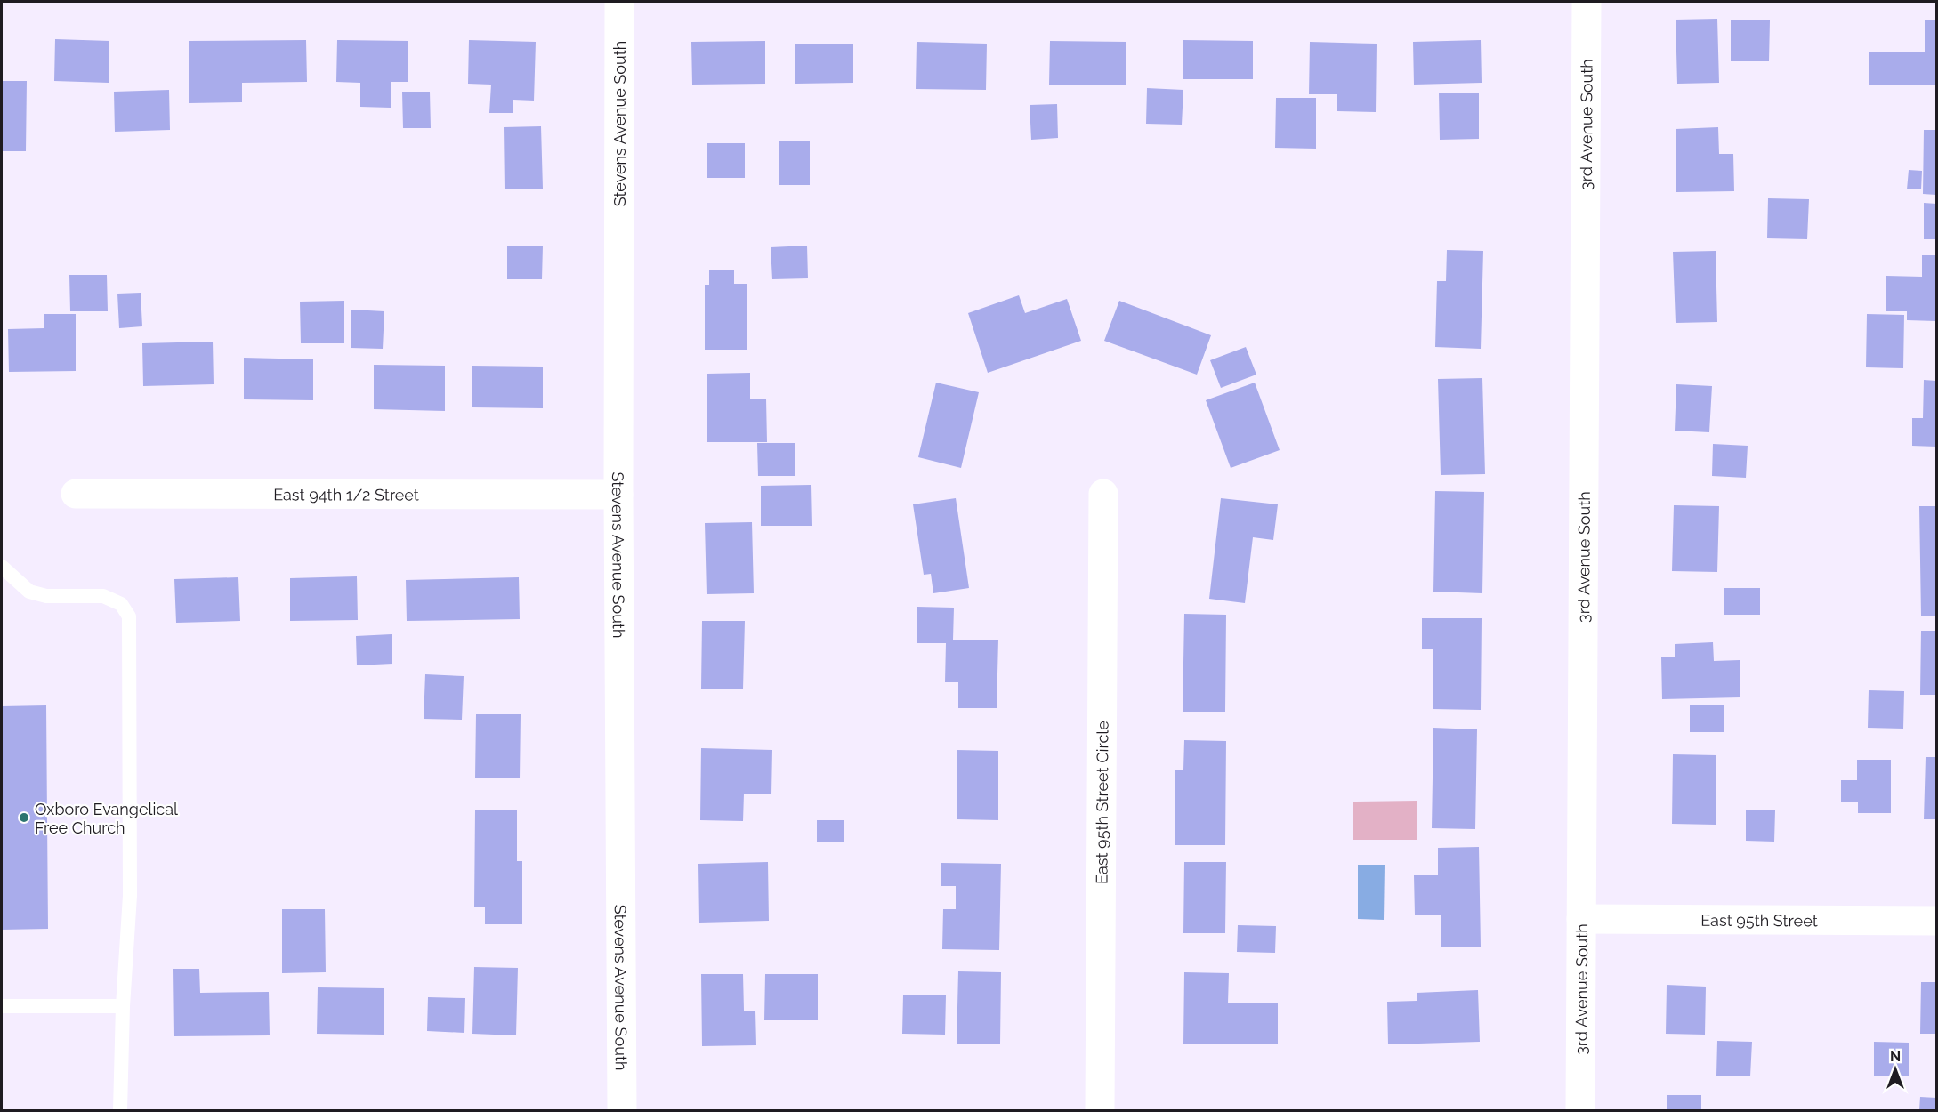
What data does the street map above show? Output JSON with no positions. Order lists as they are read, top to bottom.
{
  "streets": {
    "street": [
      "Stevens Avenue South",
      "3rd Avenue South",
      "East 94th 1/2 Street",
      "East 95th Street Circle",
      "East 95th Street"
    ]
  },
  "crossings": [
    ["Stevens Avenue South", "East 94th 1/2 Street"],
    ["3rd Avenue South", "East 95th Street"]
  ],
  "places": ["Oxboro Evangelical Free Church"],
  "north": "top"
}
